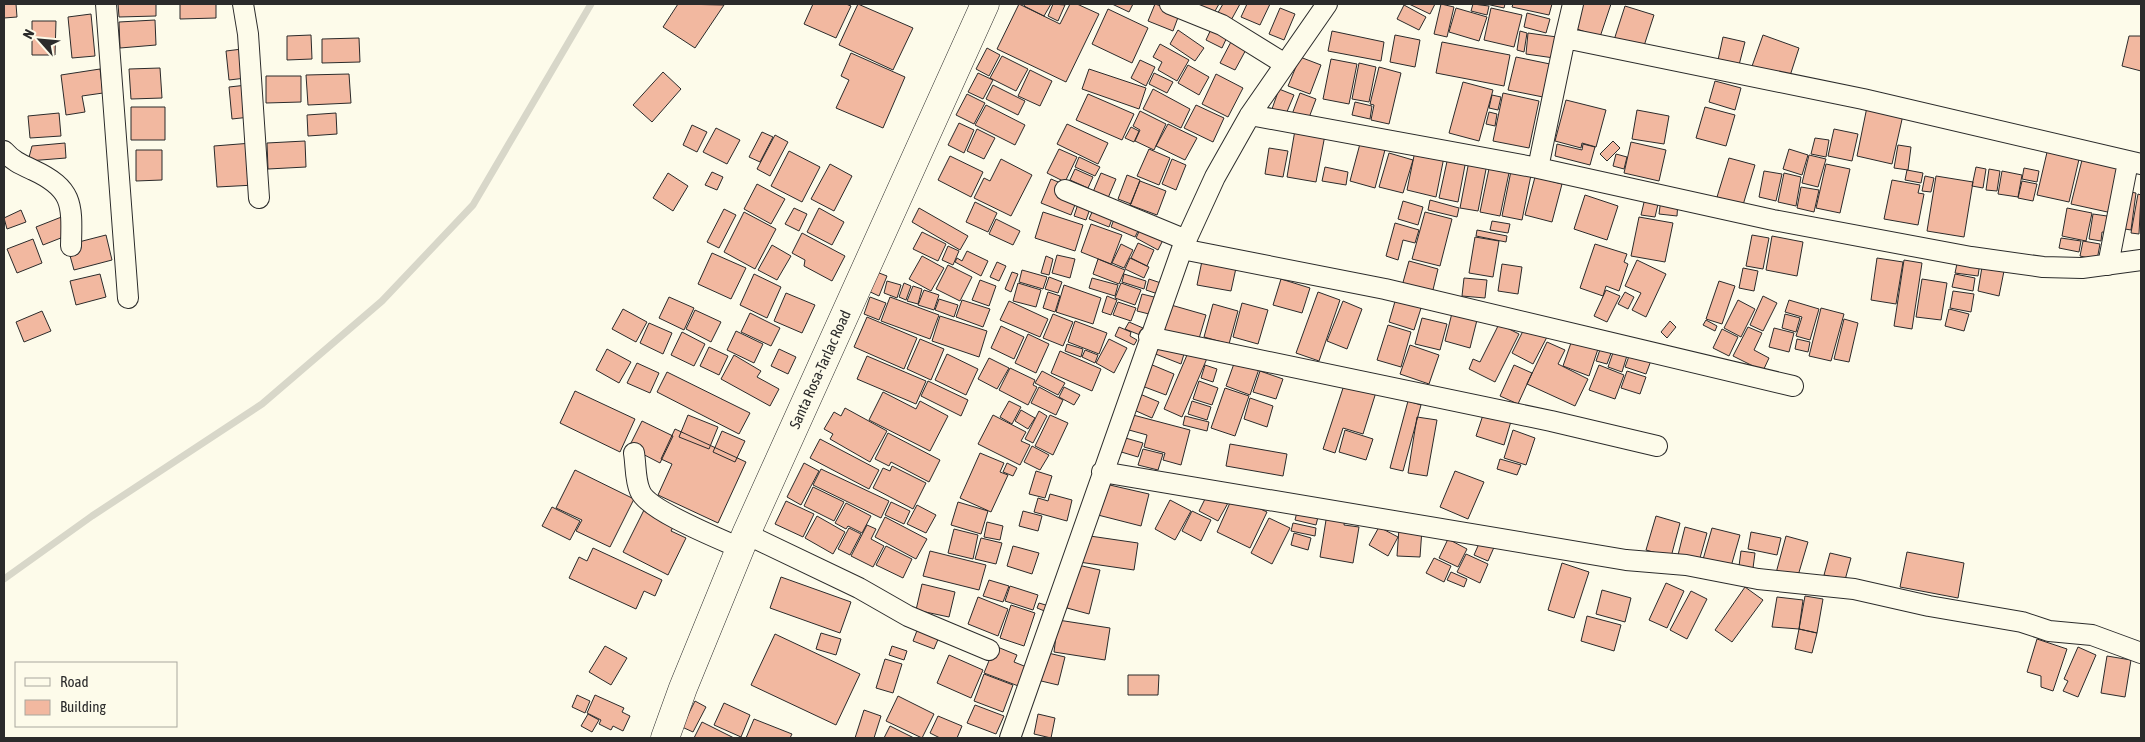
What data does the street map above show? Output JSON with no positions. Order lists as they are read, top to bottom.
{
  "streets": {
    "highway": ["Santa Rosa-Tarlac Road"]
  },
  "legend": ["Road", "Building"],
  "north": "top left"
}
